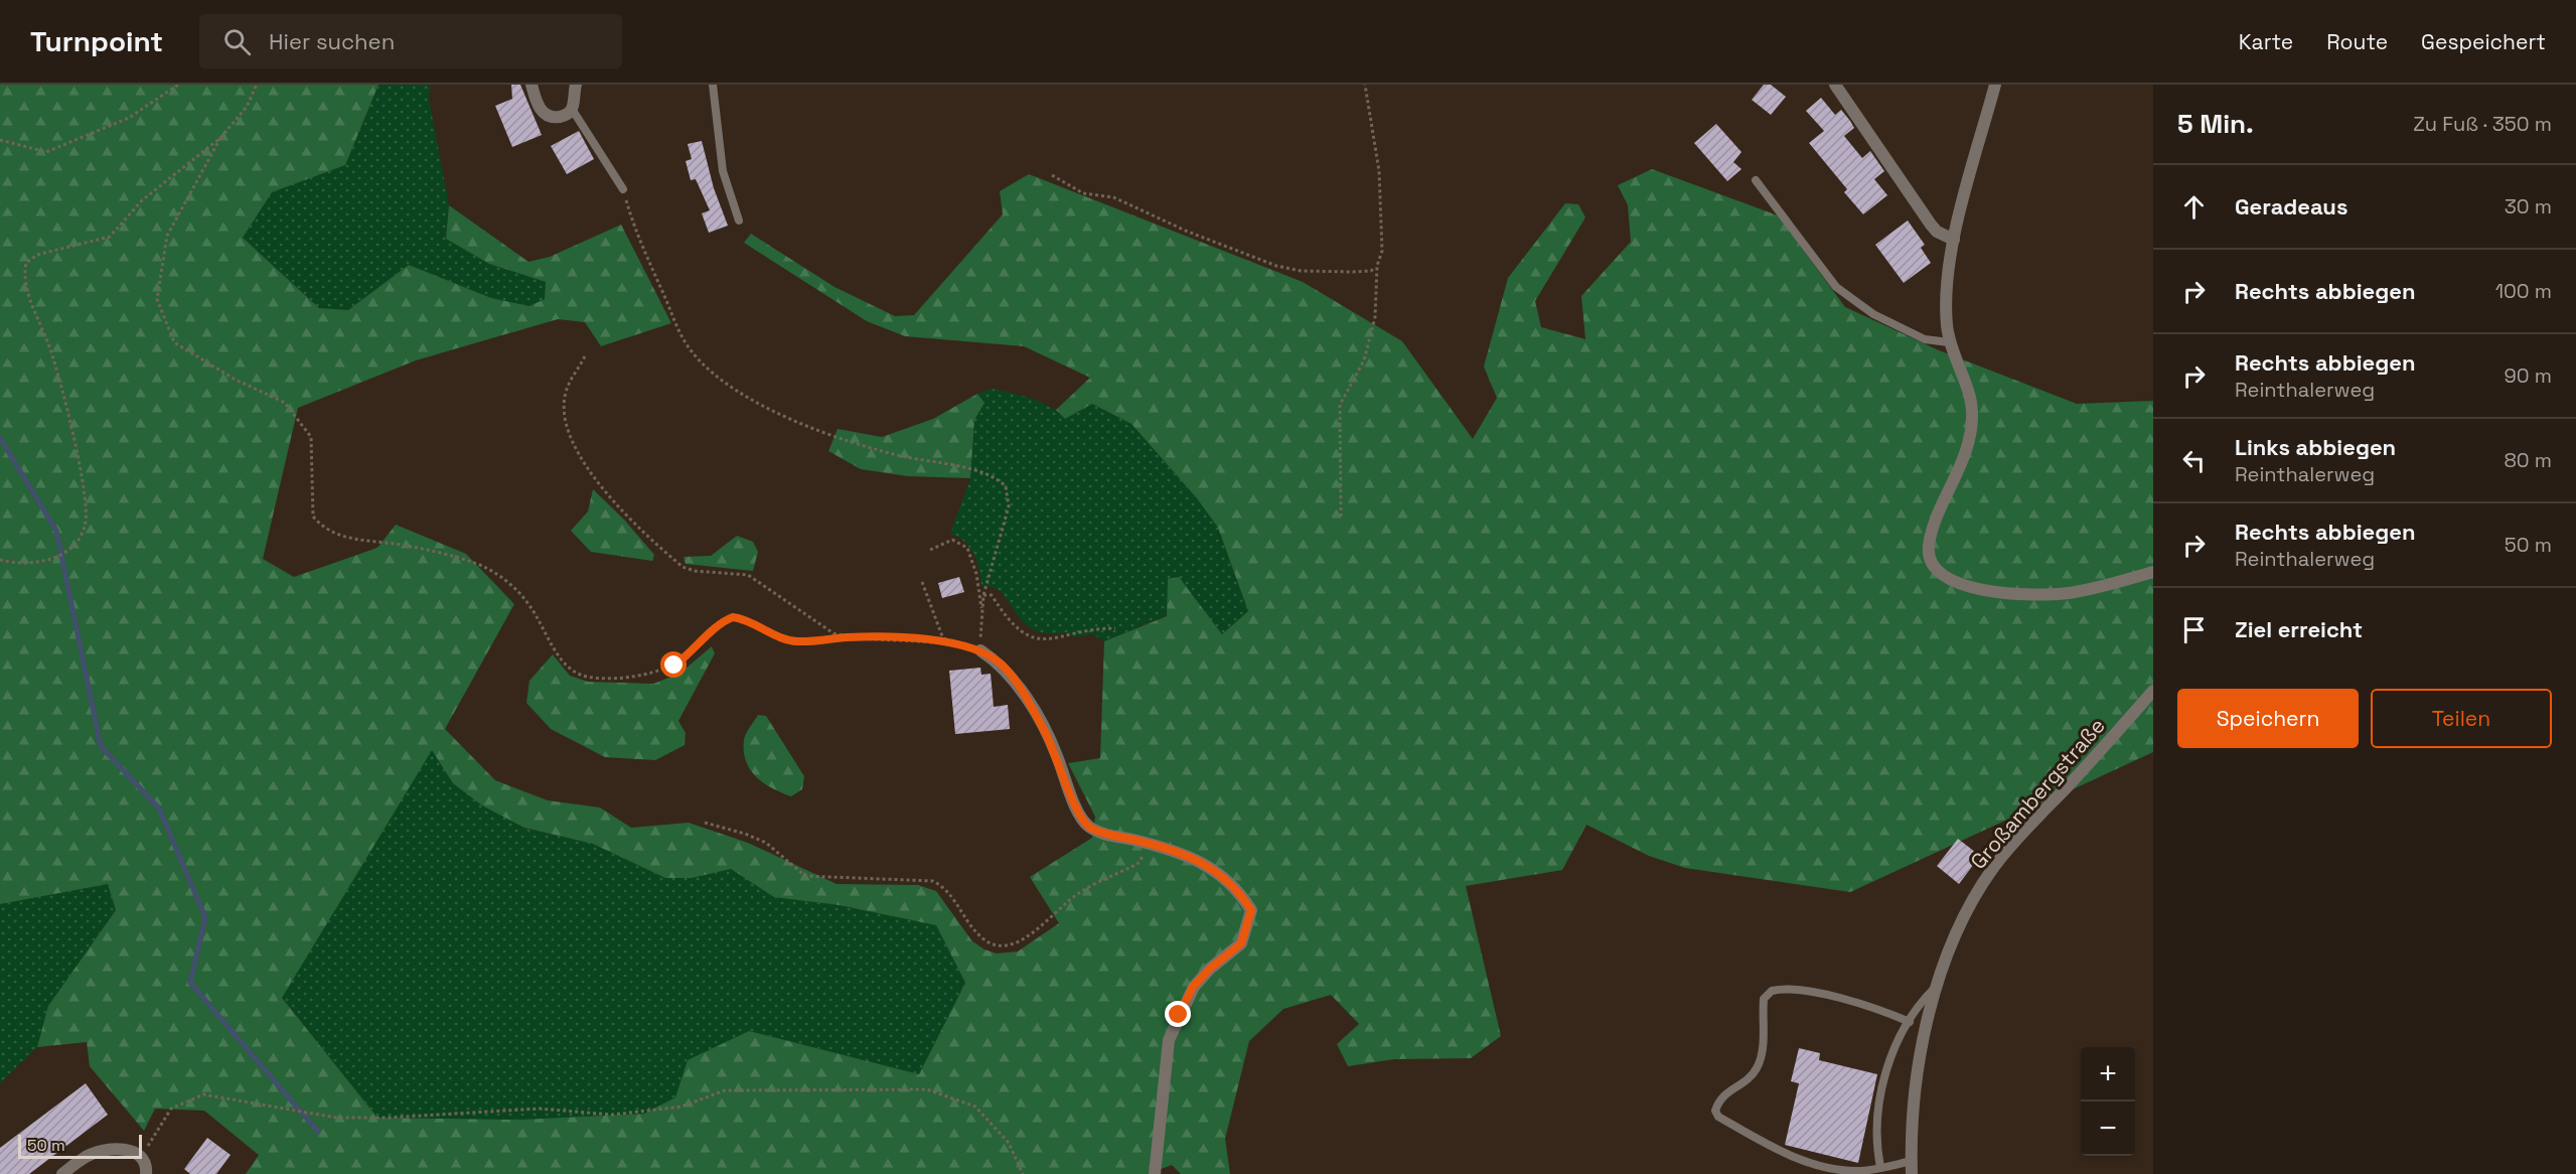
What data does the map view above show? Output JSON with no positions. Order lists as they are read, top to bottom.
{
  "streets": {
    "street": ["Großambergstraße"]
  },
  "scale_bar": "50 m",
  "page": {
    "header": "Turnpoint",
    "search": "Hier suchen",
    "nav": ["Karte", "Route", "Gespeichert"],
    "heading": ["5 Min.", "Zu Fuß · 350 m"],
    "list": [
      ["Geradeaus", "30 m"],
      ["Rechts abbiegen", "100 m"],
      ["Rechts abbiegen", "Reinthalerweg", "90 m"],
      ["Links abbiegen", "Reinthalerweg", "80 m"],
      ["Rechts abbiegen", "Reinthalerweg", "50 m"],
      "Ziel erreicht"
    ],
    "buttons": ["Speichern", "Teilen"],
    "map_buttons": ["+", "−"],
    "scale": "50 m"
  }
}
